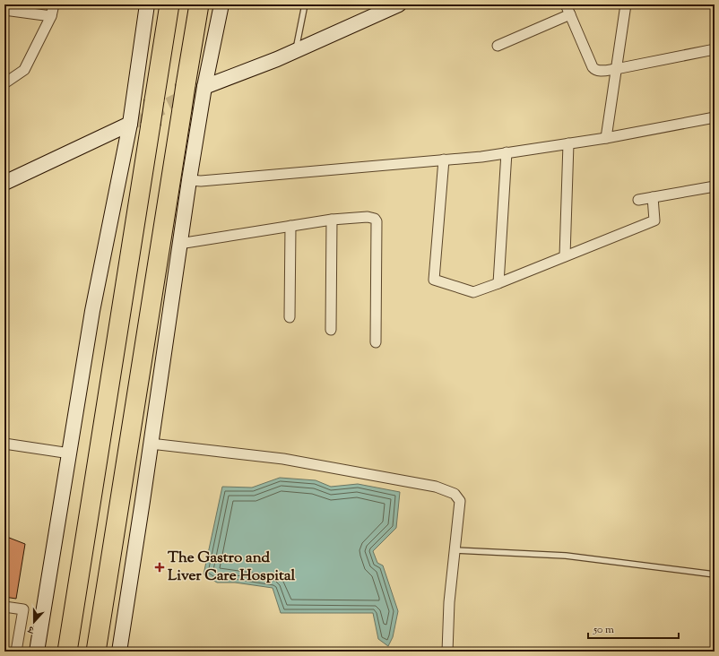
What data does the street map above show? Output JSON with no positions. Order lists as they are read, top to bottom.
{
  "places": {
    "health": ["The Gastro and Liver Care Hospital"]
  },
  "scale_bar": "50 m",
  "north": "bottom"
}
